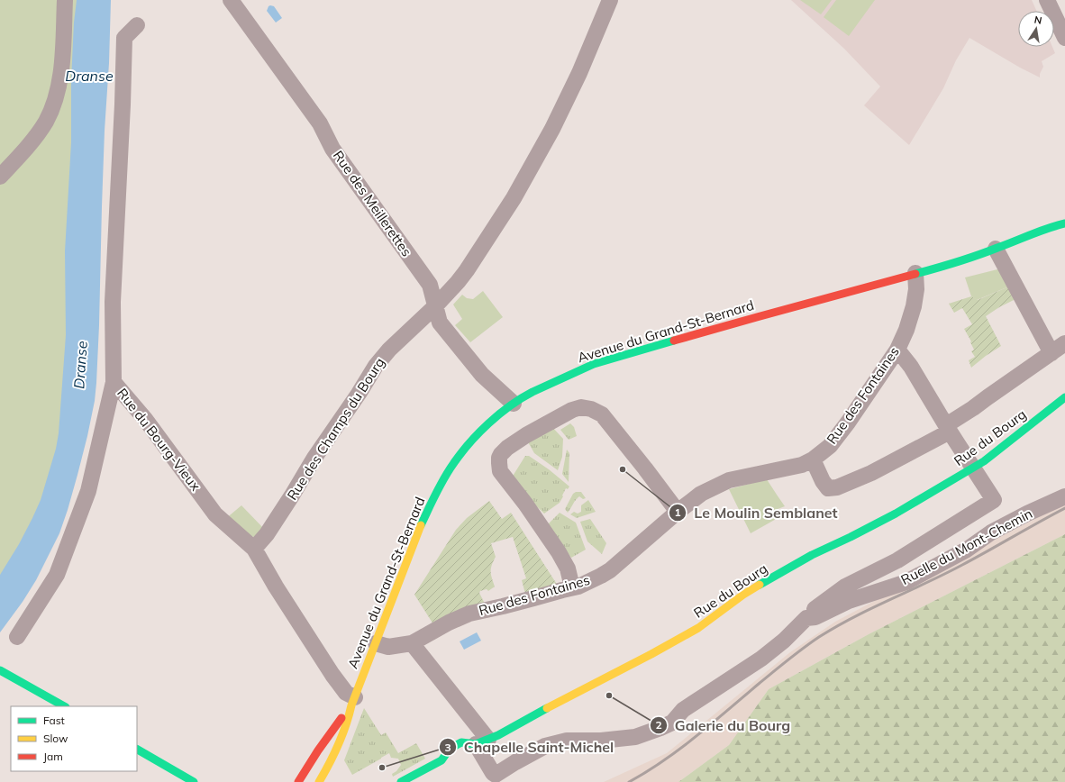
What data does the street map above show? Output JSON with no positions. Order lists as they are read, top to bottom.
{
  "streets": {
    "main road": ["Avenue du Grand-St-Bernard", "Rue du Bourg"],
    "street": [
      "Rue des Meillerettes",
      "Rue des Fontaines",
      "Rue des Champs du Bourg",
      "Rue du Bourg-Vieux",
      "Ruelle du Mont-Chemin"
    ]
  },
  "crossings": [
    ["Rue des Meillerettes", "Avenue du Grand-St-Bernard"],
    ["Rue des Meillerettes", "Rue des Champs du Bourg"],
    ["Avenue du Grand-St-Bernard", "Rue des Fontaines"],
    ["Avenue du Grand-St-Bernard", "Rue du Bourg-Vieux"],
    ["Rue des Champs du Bourg", "Rue du Bourg-Vieux"],
    ["Rue du Bourg", "Ruelle du Mont-Chemin"]
  ],
  "water": ["Dranse"],
  "places": ["Le Moulin Semblanet", "Galerie du Bourg", "Chapelle Saint-Michel"],
  "legend": ["Fast", "Slow", "Jam"],
  "north": "top"
}
